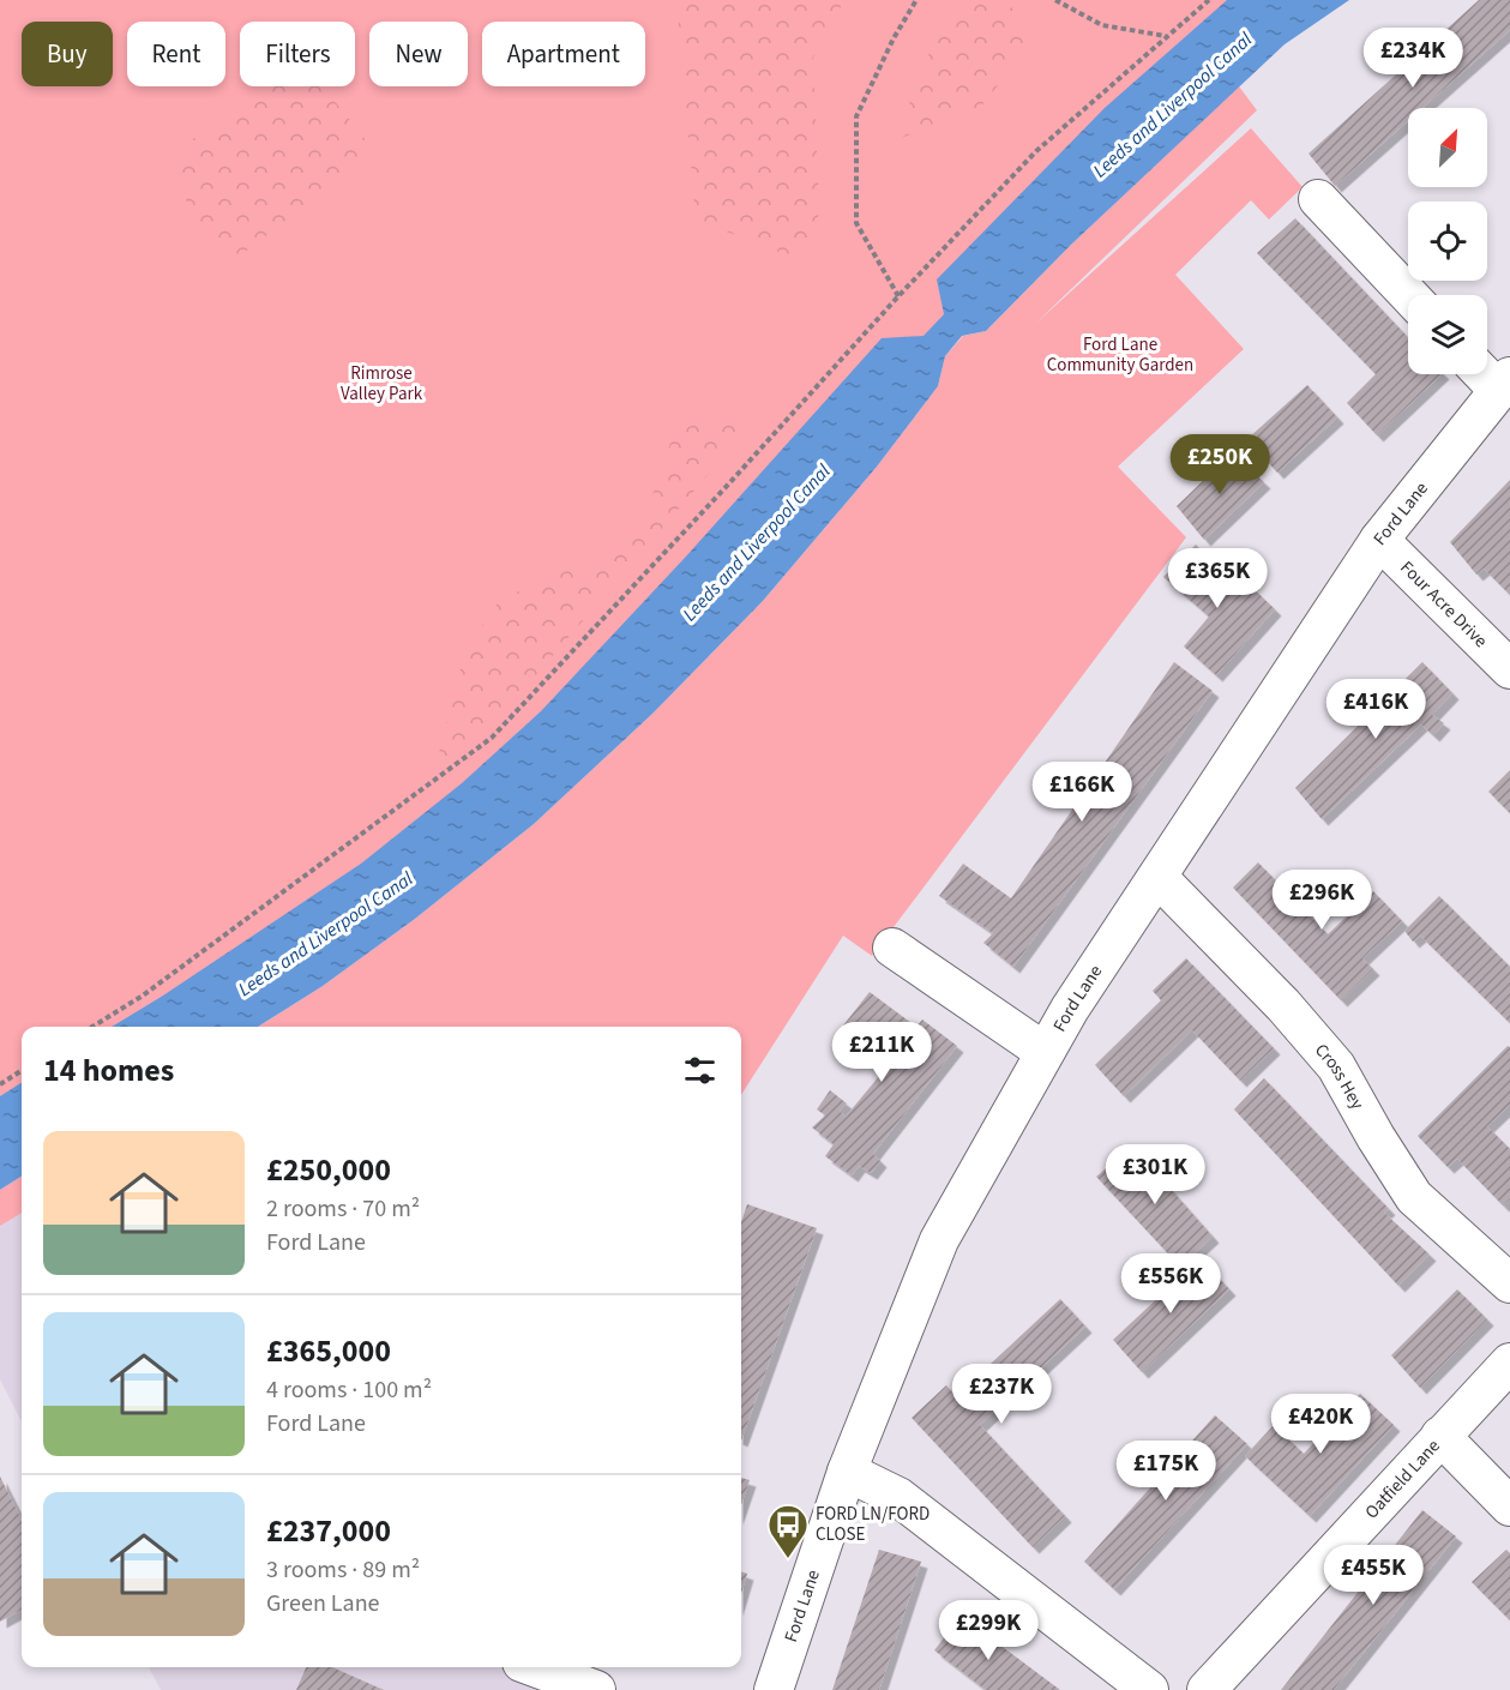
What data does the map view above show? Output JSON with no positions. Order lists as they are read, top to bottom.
{
  "streets": {
    "street": [
      "Ford Lane",
      "Four Acre Drive",
      "Cross Hey",
      "Oatfield Lane"
    ]
  },
  "crossings": [
    ["Ford Lane", "Four Acre Drive"],
    ["Ford Lane", "Cross Hey"]
  ],
  "water": ["Leeds and Liverpool Canal"],
  "parks": ["Ford Lane Community Garden", "Rimrose Valley Park"],
  "places": {
    "bus stop": ["FORD LN/FORD CLOSE"]
  },
  "north": "top right",
  "page": {
    "chip": [
      "Buy",
      "Rent",
      "Filters",
      "New",
      "Apartment"
    ],
    "price": [
      "£234K",
      "£250K",
      "£365K",
      "£416K",
      "£166K",
      "£296K",
      "£211K",
      "£301K",
      "£556K",
      "£237K",
      "£420K",
      "£175K",
      "£455K",
      "£299K"
    ],
    "heading": "14 homes",
    "list": [
      {
        "name": "£250,000",
        "note": "2 rooms · 70 m² · Ford Lane"
      },
      {
        "name": "£365,000",
        "note": "4 rooms · 100 m² · Ford Lane"
      },
      {
        "name": "£237,000",
        "note": "3 rooms · 89 m² · Green Lane"
      }
    ]
  }
}
